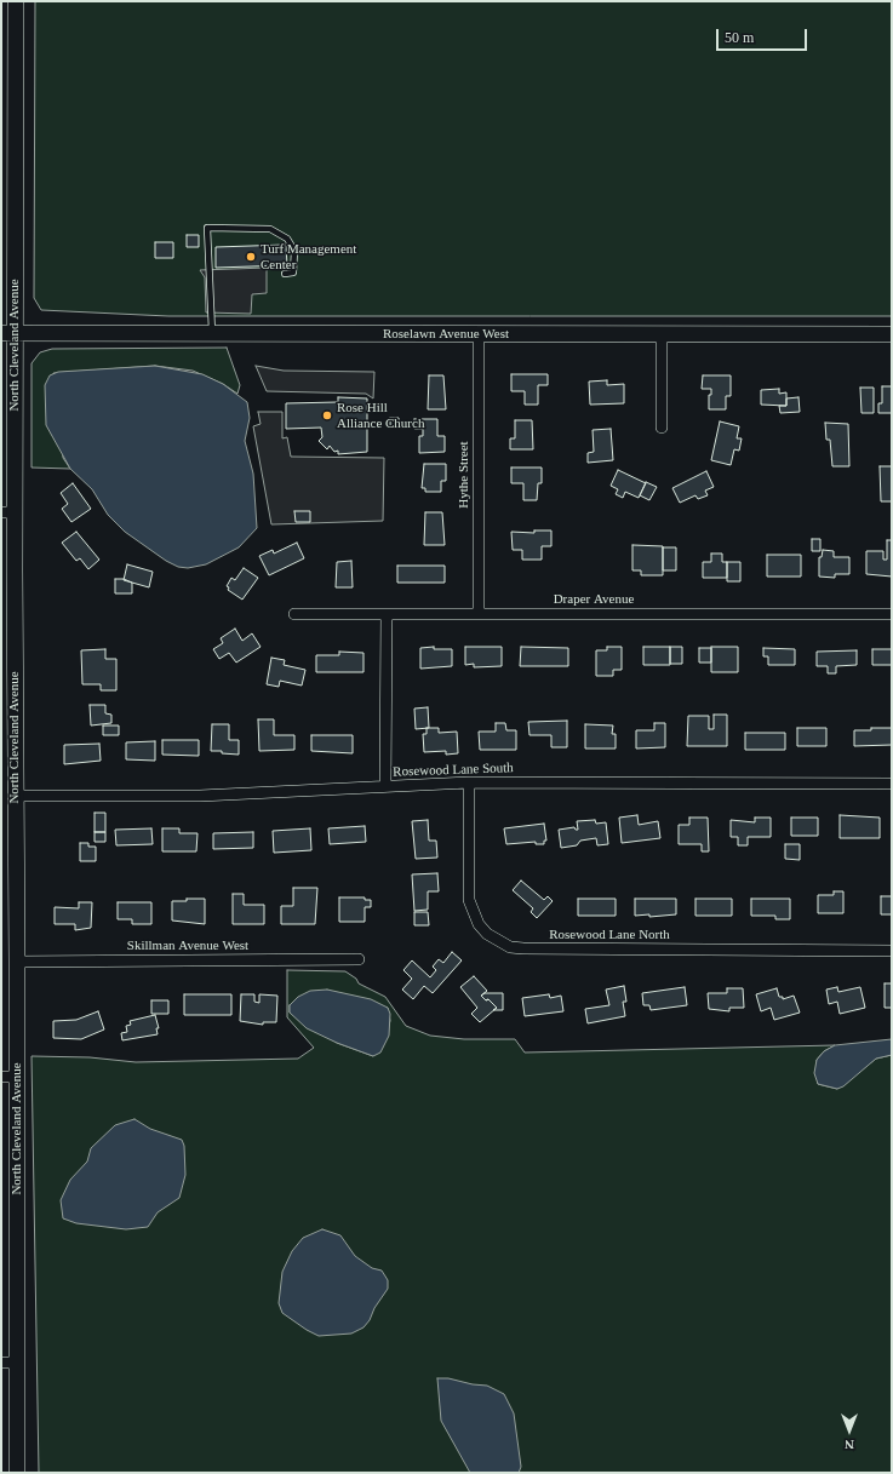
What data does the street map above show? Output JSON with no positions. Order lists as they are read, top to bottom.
{
  "streets": {
    "main road": ["Roselawn Avenue West", "North Cleveland Avenue"],
    "street": [
      "Hythe Street",
      "Draper Avenue",
      "Rosewood Lane South",
      "Rosewood Lane North",
      "Skillman Avenue West"
    ]
  },
  "crossings": [
    ["Roselawn Avenue West", "North Cleveland Avenue"],
    ["Roselawn Avenue West", "Hythe Street"],
    ["North Cleveland Avenue", "Rosewood Lane South"],
    ["North Cleveland Avenue", "Skillman Avenue West"],
    ["Hythe Street", "Draper Avenue"],
    ["Rosewood Lane South", "Rosewood Lane North"]
  ],
  "places": ["Turf Management Center", "Rose Hill Alliance Church"],
  "scale_bar": "50 m",
  "north": "bottom"
}
